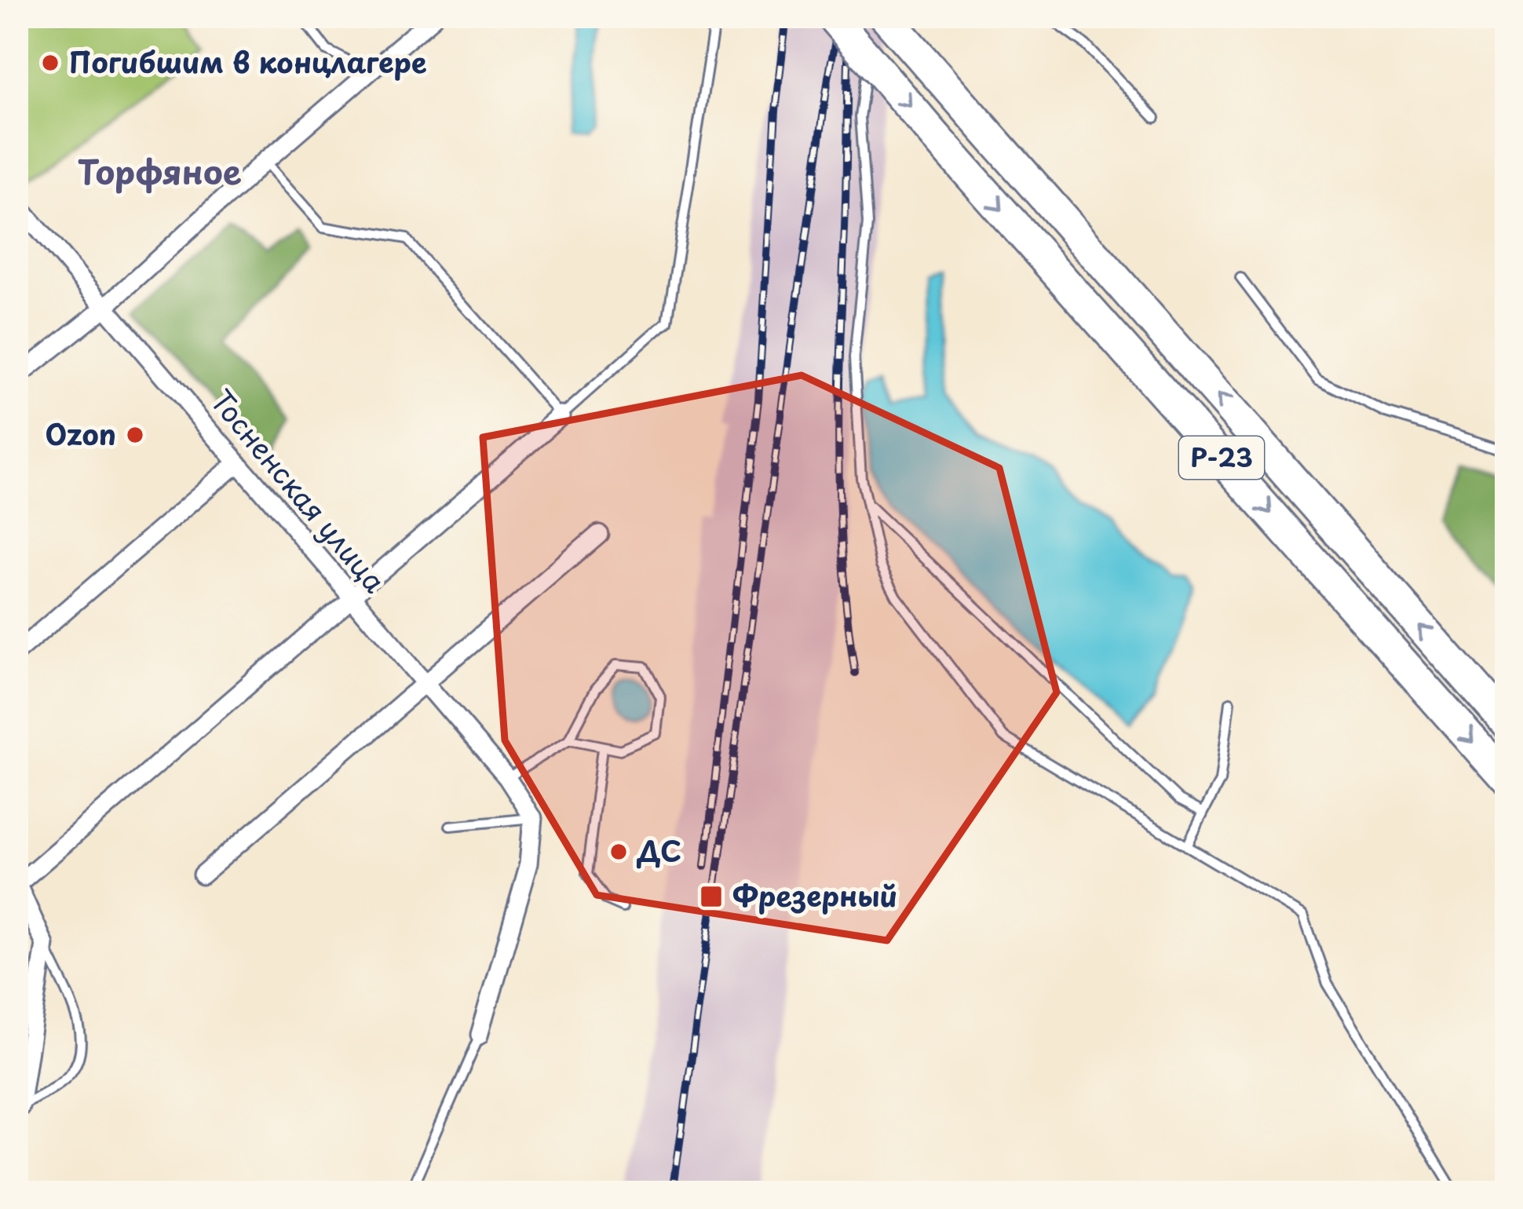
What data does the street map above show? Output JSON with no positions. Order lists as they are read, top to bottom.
{
  "streets": {
    "highway": ["Р-23"],
    "street": ["Тосненская улица"]
  },
  "districts": ["Торфяное"],
  "places": {
    "other": ["Погибшим в концлагере", "Ozon", "ДС"],
    "transit": ["Фрезерный"]
  }
}
